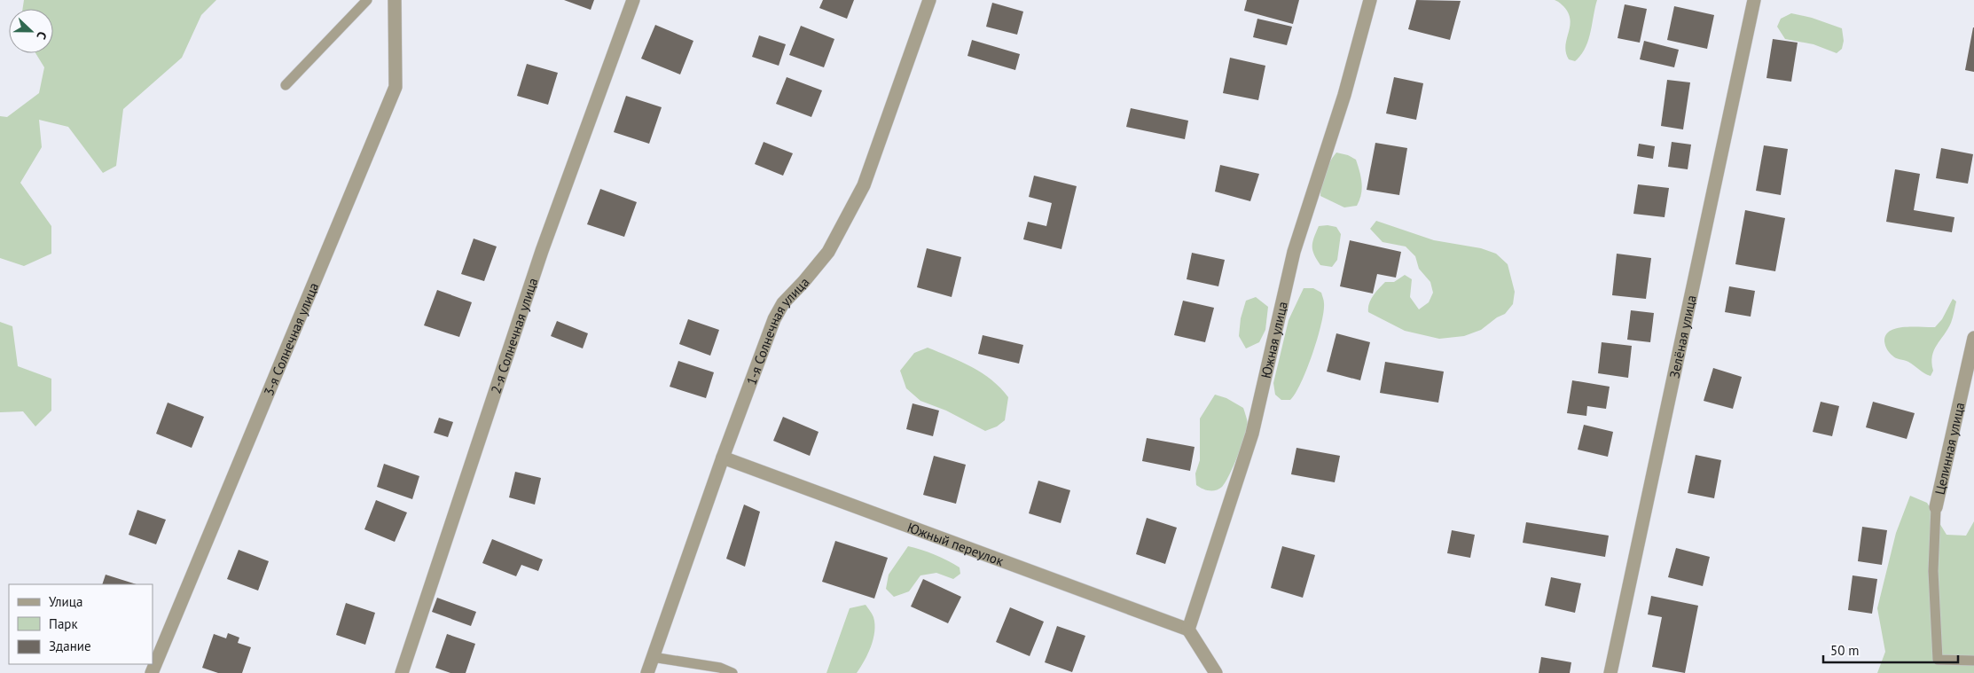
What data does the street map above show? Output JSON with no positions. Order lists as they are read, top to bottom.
{
  "streets": {
    "street": [
      "1-я Солнечная улица",
      "2-я Солнечная улица",
      "Зелёная улица",
      "3-я Солнечная улица",
      "Южная улица",
      "Целинная улица",
      "Южный переулок"
    ]
  },
  "crossings": [
    ["1-я Солнечная улица", "Южный переулок"],
    ["Южная улица", "Южный переулок"]
  ],
  "legend": ["Улица", "Парк", "Здание"],
  "scale_bar": "50 m",
  "north": "right"
}
